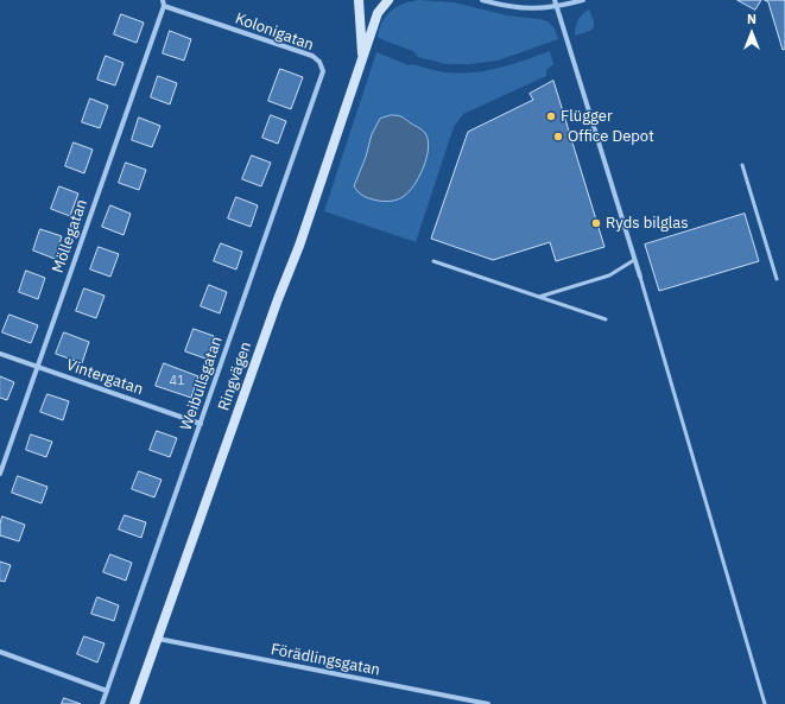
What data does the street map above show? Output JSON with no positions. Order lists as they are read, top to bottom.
{
  "streets": {
    "main road": ["Ringvägen"],
    "street": [
      "Kolonigatan",
      "Möllegatan",
      "Vintergatan",
      "Weibullsgatan",
      "Förädlingsgatan"
    ]
  },
  "crossings": [
    ["Kolonigatan", "Möllegatan"],
    ["Kolonigatan", "Weibullsgatan"],
    ["Möllegatan", "Vintergatan"],
    ["Ringvägen", "Förädlingsgatan"],
    ["Vintergatan", "Weibullsgatan"]
  ],
  "places": ["Flügger", "Office Depot", "Ryds bilglas"],
  "house_numbers": ["41"],
  "north": "top"
}
